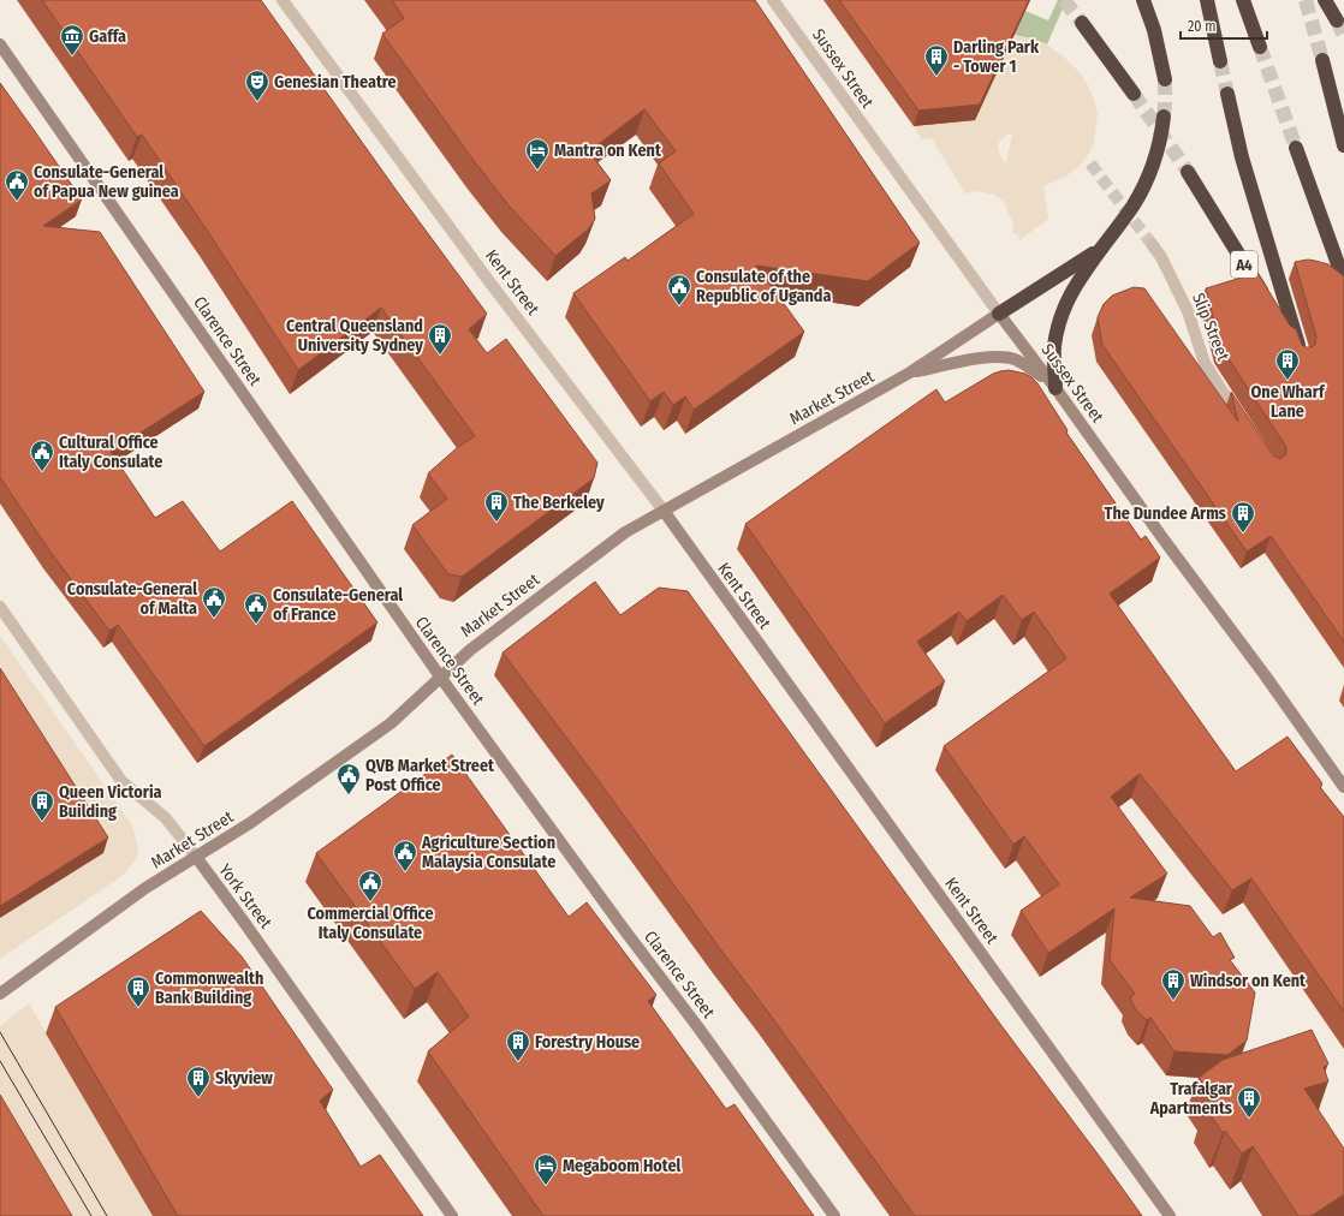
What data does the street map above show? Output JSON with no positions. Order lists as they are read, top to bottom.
{
  "streets": {
    "highway": ["A4"],
    "street": [
      "Sussex Street",
      "Kent Street",
      "Slip Street",
      "Clarence Street",
      "Market Street",
      "York Street"
    ]
  },
  "crossings": [
    ["Sussex Street", "Market Street"],
    ["Kent Street", "Market Street"],
    ["Clarence Street", "Market Street"],
    ["Market Street", "York Street"]
  ],
  "places": {
    "museum": ["Gaffa"],
    "building": [
      "Darling Park - Tower 1",
      "Central Queensland University Sydney",
      "One Wharf Lane",
      "The Berkeley",
      "The Dundee Arms",
      "Queen Victoria Building",
      "Windsor on Kent",
      "Commonwealth Bank Building",
      "Forestry House",
      "Skyview",
      "Trafalgar Apartments"
    ],
    "theatre": ["Genesian Theatre"],
    "hotel": ["Mantra on Kent", "Megaboom Hotel"],
    "public building": [
      "Consulate-General of Papua New guinea",
      "Consulate of the Republic of Uganda",
      "Cultural Office Italy Consulate",
      "Consulate-General of Malta",
      "Consulate-General of France",
      "QVB Market Street Post Office",
      "Agriculture Section Malaysia Consulate",
      "Commercial Office Italy Consulate"
    ]
  },
  "scale_bar": "20 m"
}
